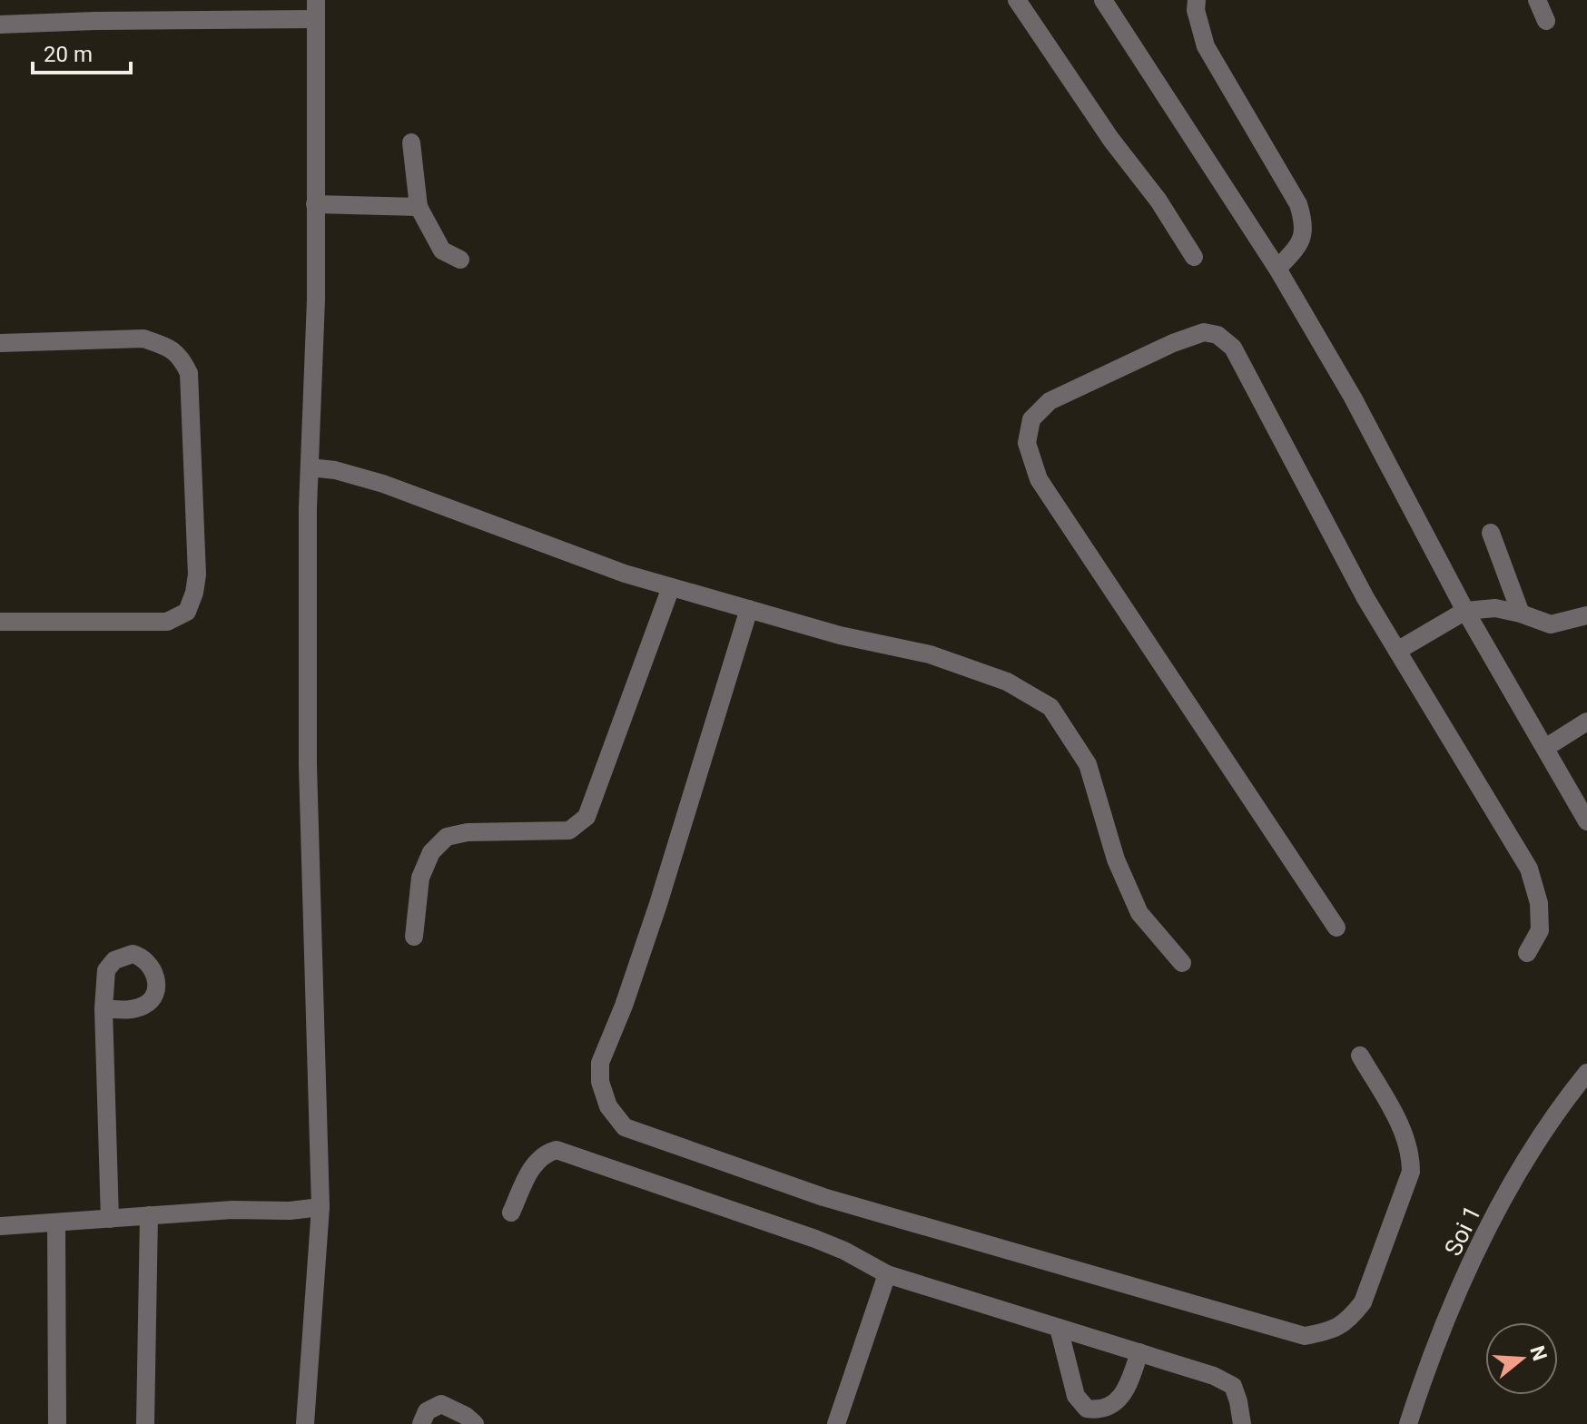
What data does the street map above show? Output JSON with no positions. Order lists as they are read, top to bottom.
{
  "streets": {
    "street": ["Soi 1"]
  },
  "scale_bar": "20 m",
  "north": "right"
}
